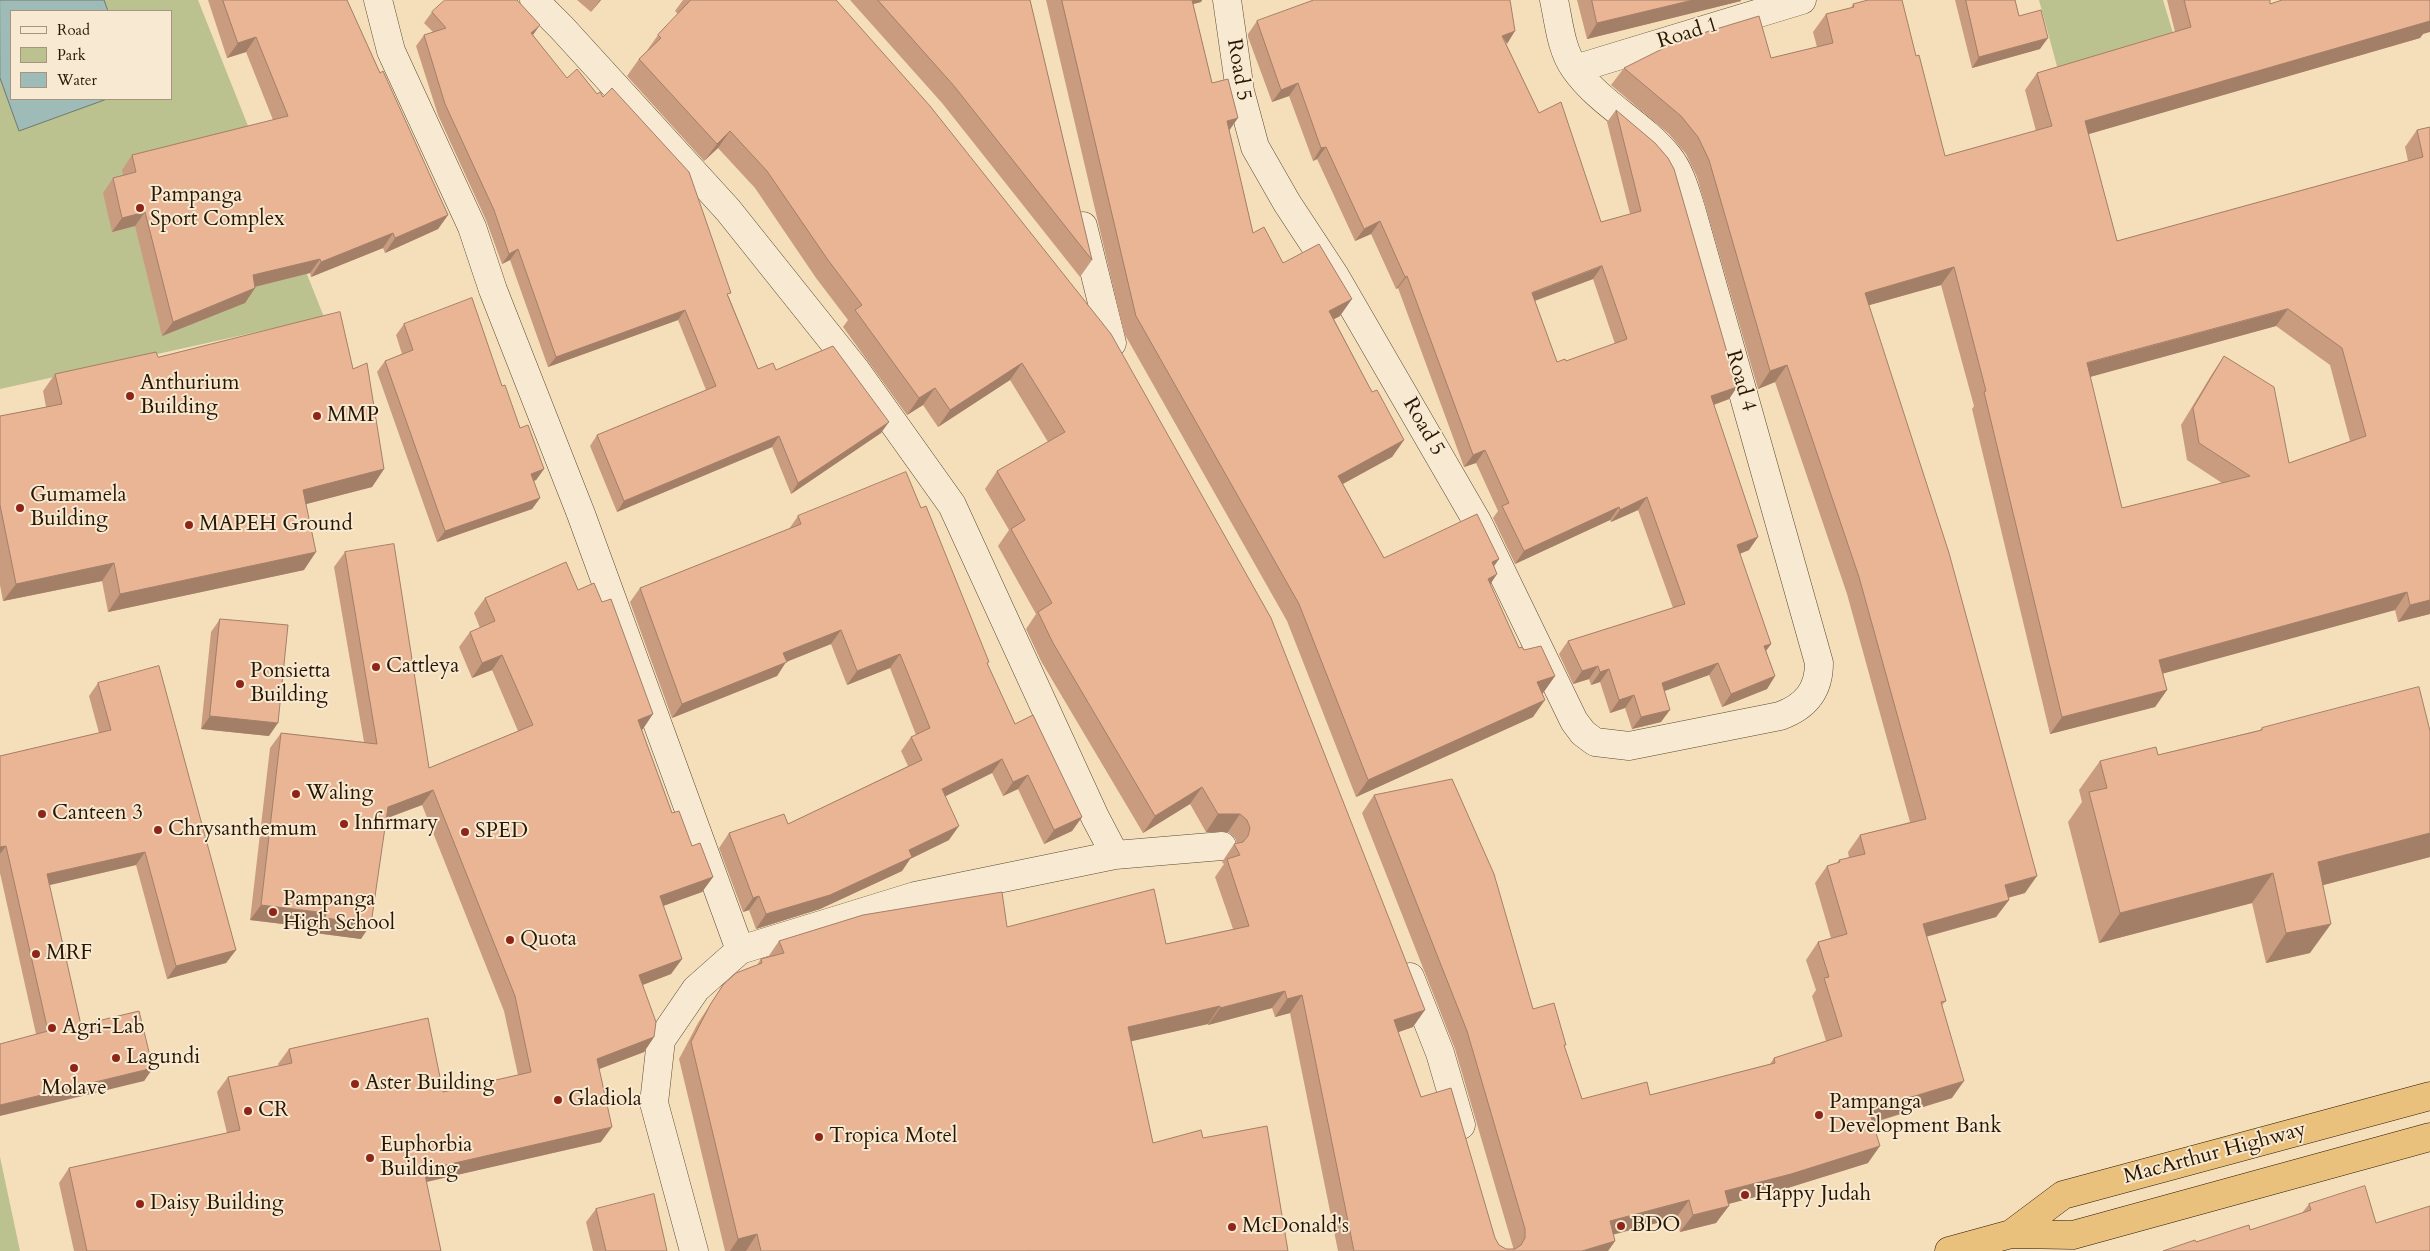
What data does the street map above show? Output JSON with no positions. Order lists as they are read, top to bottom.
{
  "streets": {
    "highway": ["MacArthur Highway"],
    "street": ["Road 1", "Road 5", "Road 4"]
  },
  "crossings": [
    ["Road 1", "Road 4"],
    ["Road 5", "Road 4"]
  ],
  "places": [
    "Pampanga Sport Complex",
    "Anthurium Building",
    "MMP",
    "Gumamela Building",
    "MAPEH Ground",
    "Cattleya",
    "Ponsietta Building",
    "Waling",
    "Canteen 3",
    "Infirmary",
    "Chrysanthemum",
    "SPED",
    "Pampanga High School",
    "Quota",
    "MRF",
    "Agri-Lab",
    "Lagundi",
    "Molave",
    "Aster Building",
    "Gladiola",
    "CR",
    "Pampanga Development Bank",
    "Tropica Motel",
    "Euphorbia Building",
    "Happy Judah",
    "Daisy Building",
    "BDO",
    "McDonald's"
  ],
  "legend": ["Road", "Park", "Water"]
}
